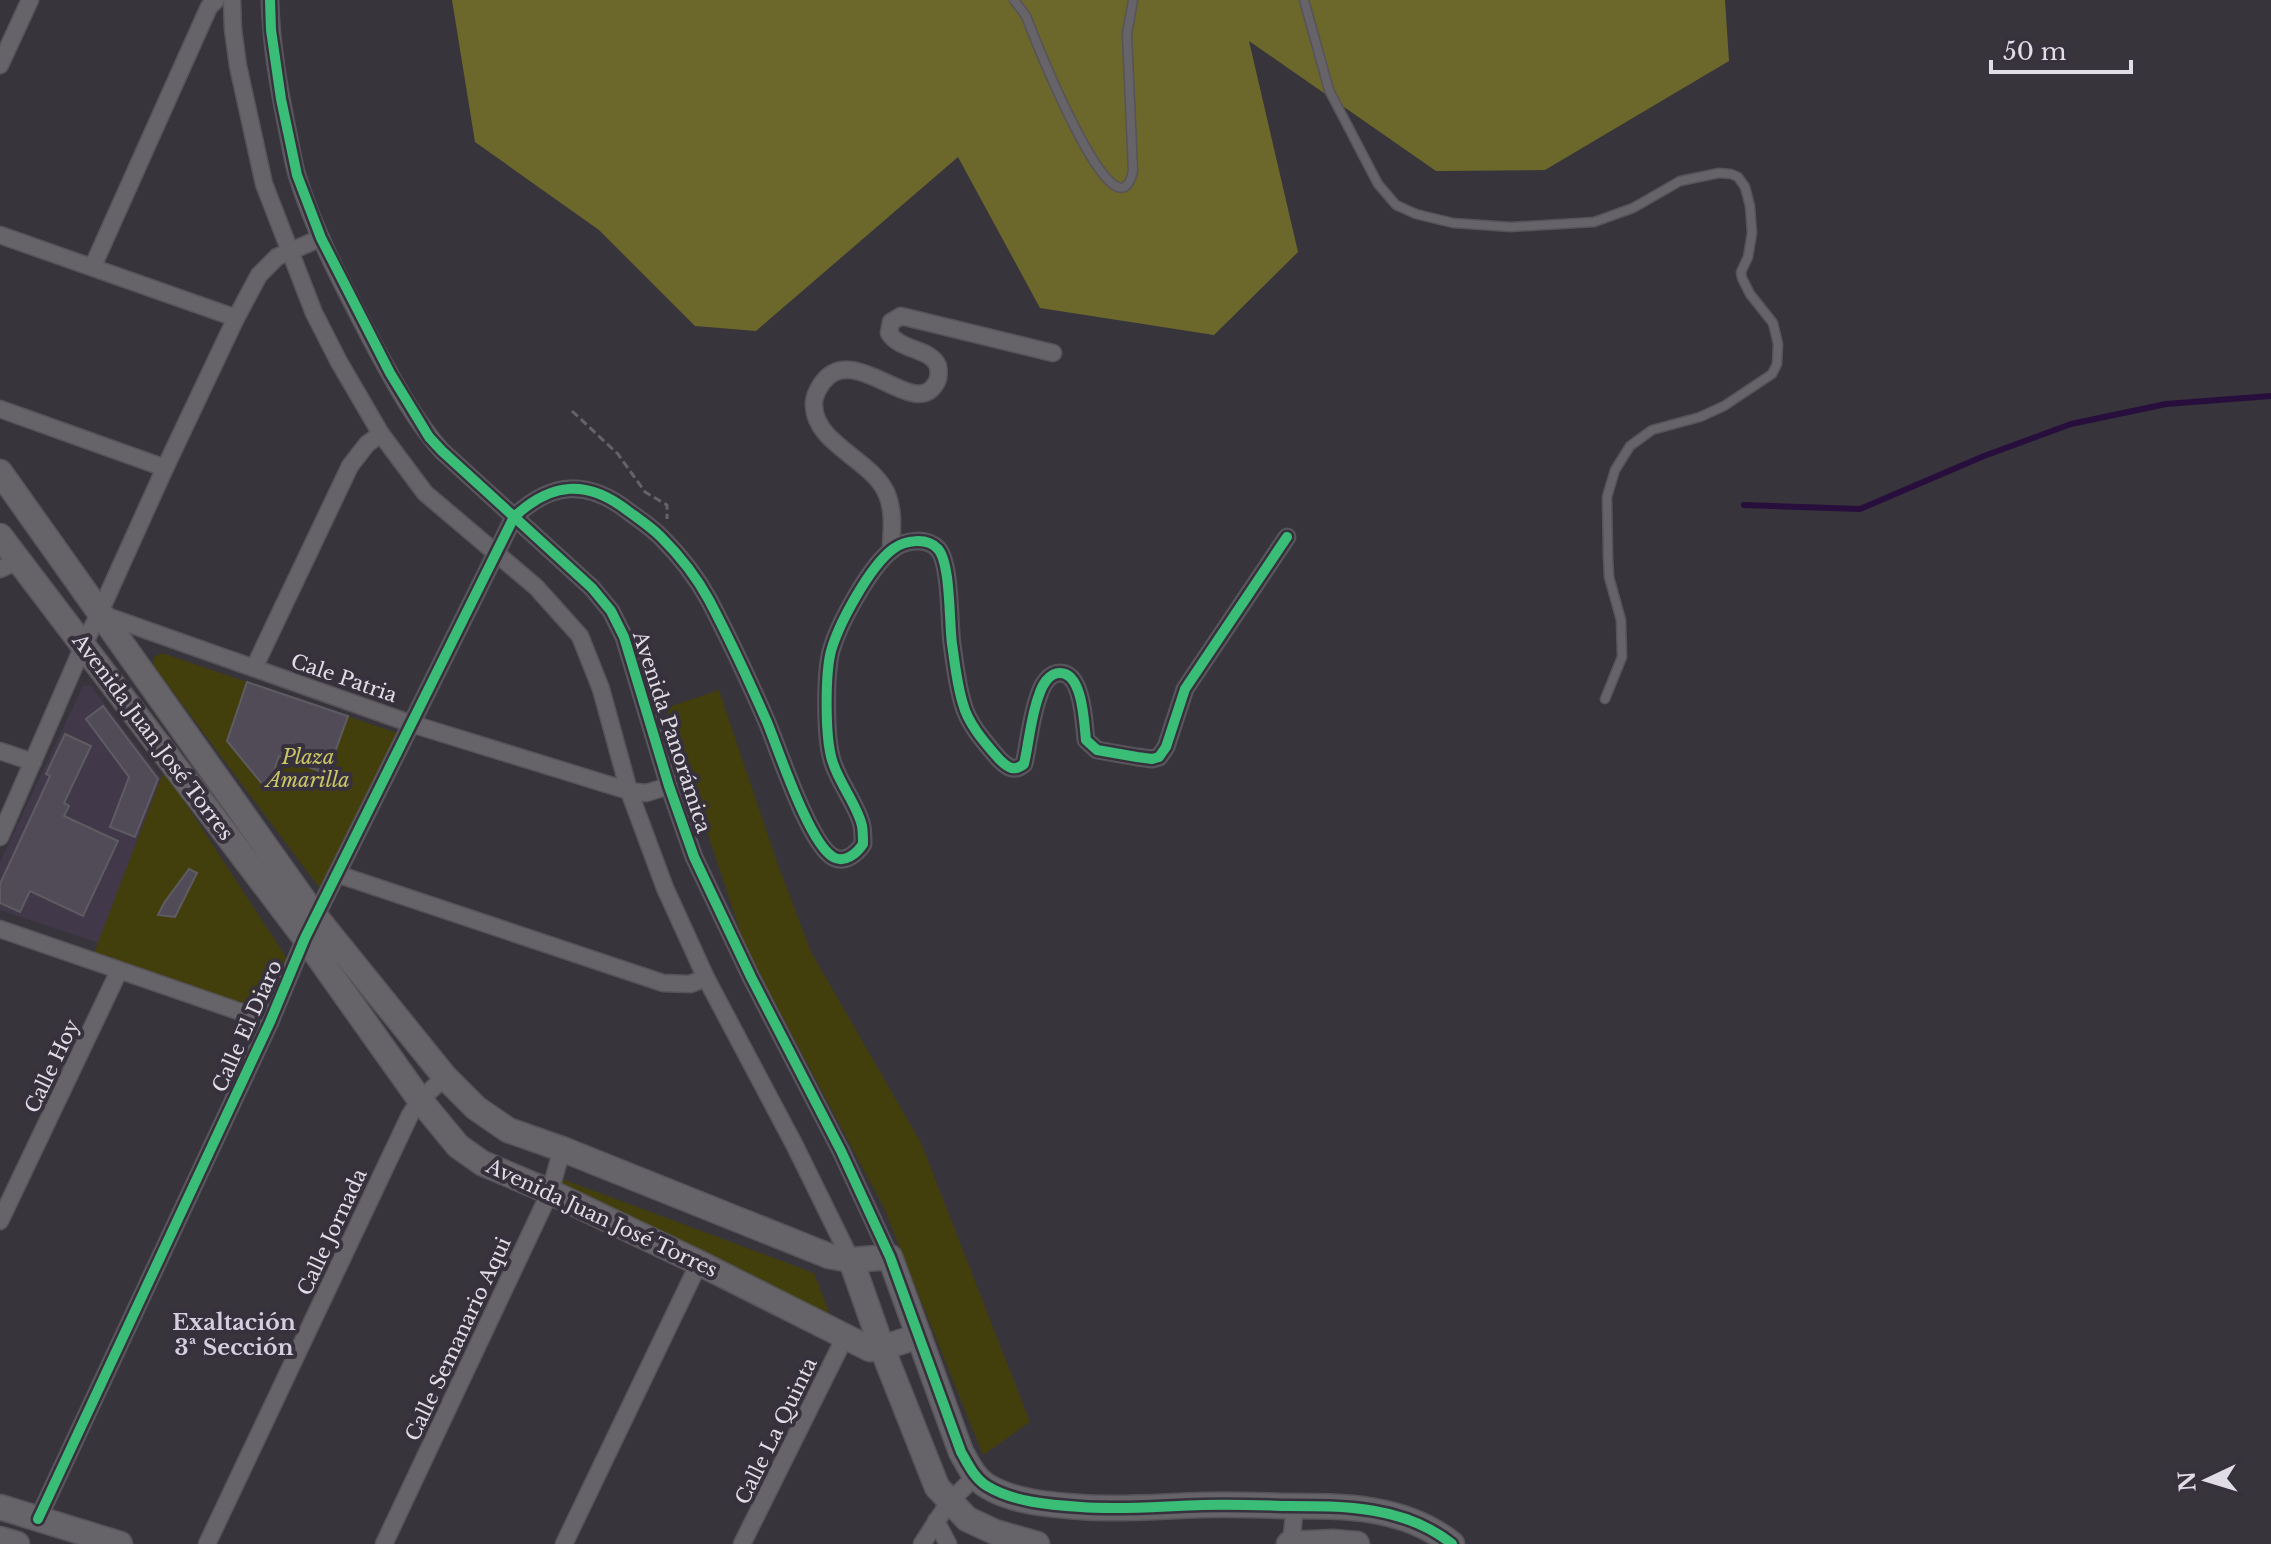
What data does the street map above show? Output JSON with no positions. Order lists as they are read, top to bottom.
{
  "streets": {
    "street": [
      "Cale Patria",
      "Avenida Panorámica",
      "Avenida Juan José Torres",
      "Calle El Diaro",
      "Calle Hoy",
      "Calle Jornada",
      "Calle Semanario Aqui",
      "Calle La Quinta"
    ]
  },
  "crossings": [
    ["Cale Patria", "Avenida Panorámica"],
    ["Cale Patria", "Avenida Juan José Torres"],
    ["Cale Patria", "Calle El Diaro"],
    ["Avenida Panorámica", "Avenida Juan José Torres"],
    ["Avenida Panorámica", "Calle El Diaro"],
    ["Avenida Juan José Torres", "Calle El Diaro"],
    ["Avenida Juan José Torres", "Calle Jornada"],
    ["Avenida Juan José Torres", "Calle Semanario Aqui"],
    ["Avenida Juan José Torres", "Calle La Quinta"]
  ],
  "districts": ["Exaltación 3ª Sección"],
  "parks": ["Plaza Amarilla"],
  "scale_bar": "50 m",
  "north": "left"
}
